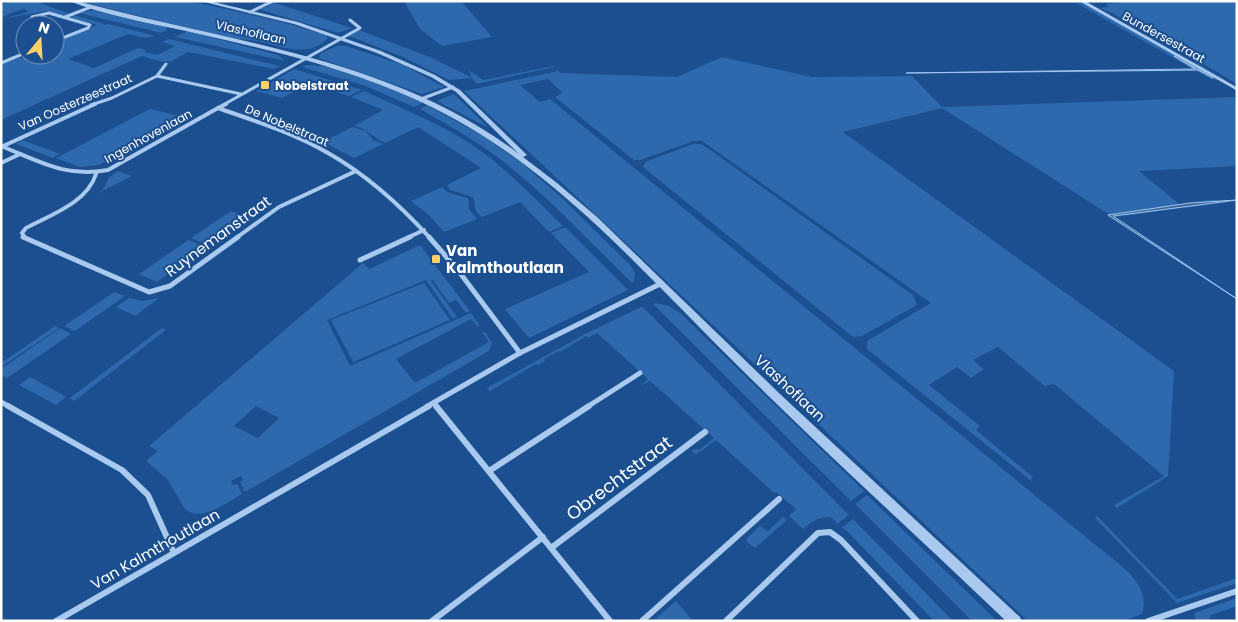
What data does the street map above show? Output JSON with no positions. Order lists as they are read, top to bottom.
{
  "streets": {
    "street": [
      "Vlashoflaan",
      "Bundersestraat",
      "Van Oosterzeestraat",
      "De Nobelstraat",
      "Ingenhovenlaan",
      "Ruynemanstraat",
      "Obrechtstraat",
      "Van Kalmthoutlaan"
    ]
  },
  "crossings": [
    ["Vlashoflaan", "De Nobelstraat"],
    ["Vlashoflaan", "Van Kalmthoutlaan"],
    ["Van Oosterzeestraat", "Ingenhovenlaan"],
    ["De Nobelstraat", "Ingenhovenlaan"],
    ["De Nobelstraat", "Ruynemanstraat"],
    ["De Nobelstraat", "Van Kalmthoutlaan"],
    ["Ingenhovenlaan", "Ruynemanstraat"]
  ],
  "places": {
    "transit": ["Nobelstraat", "Van Kalmthoutlaan"]
  },
  "north": "top"
}
